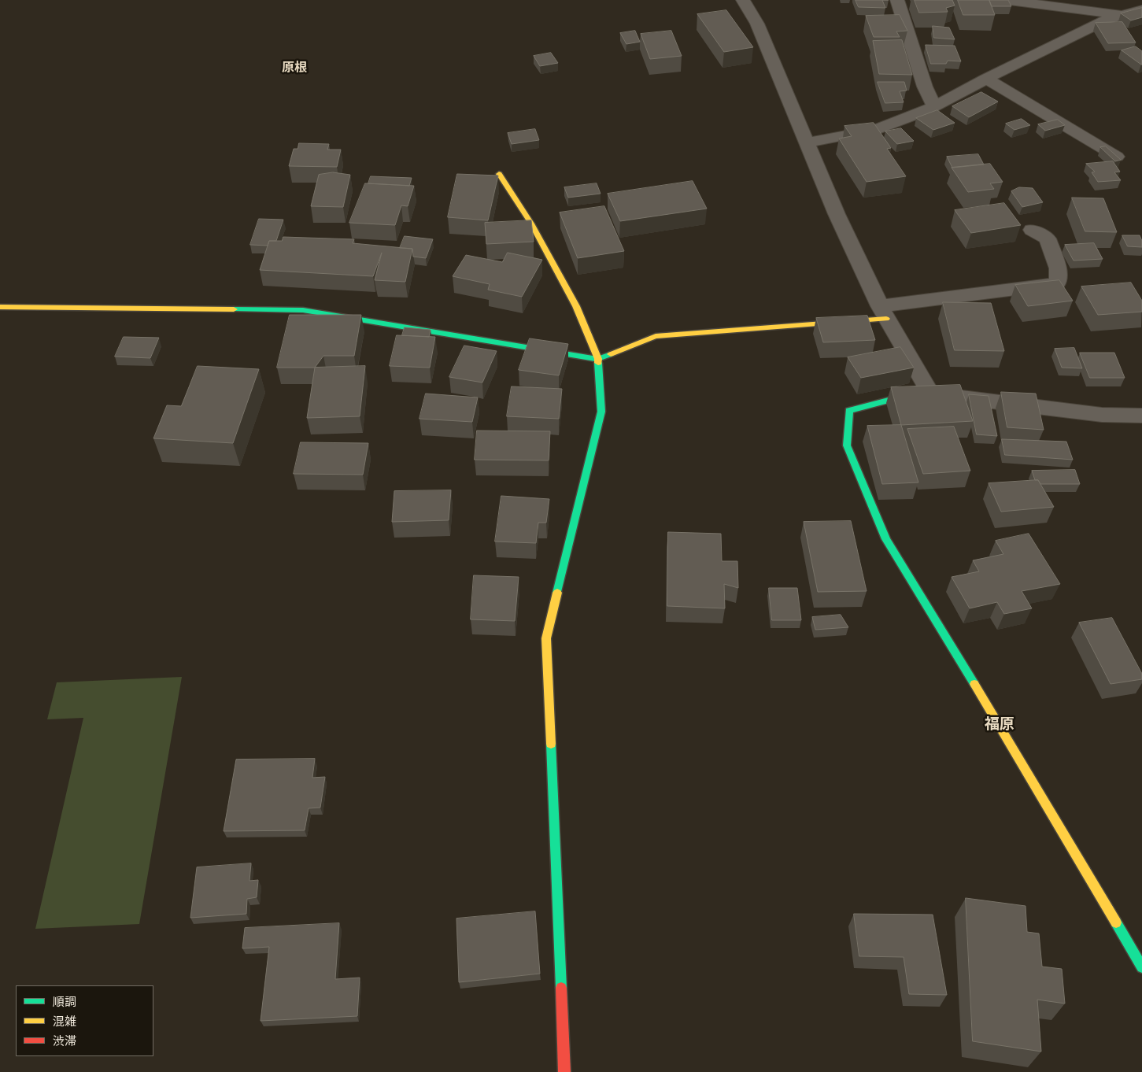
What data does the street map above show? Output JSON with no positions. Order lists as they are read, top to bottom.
{
  "districts": ["原根", "福原"],
  "legend": ["順調", "混雑", "渋滞"]
}
